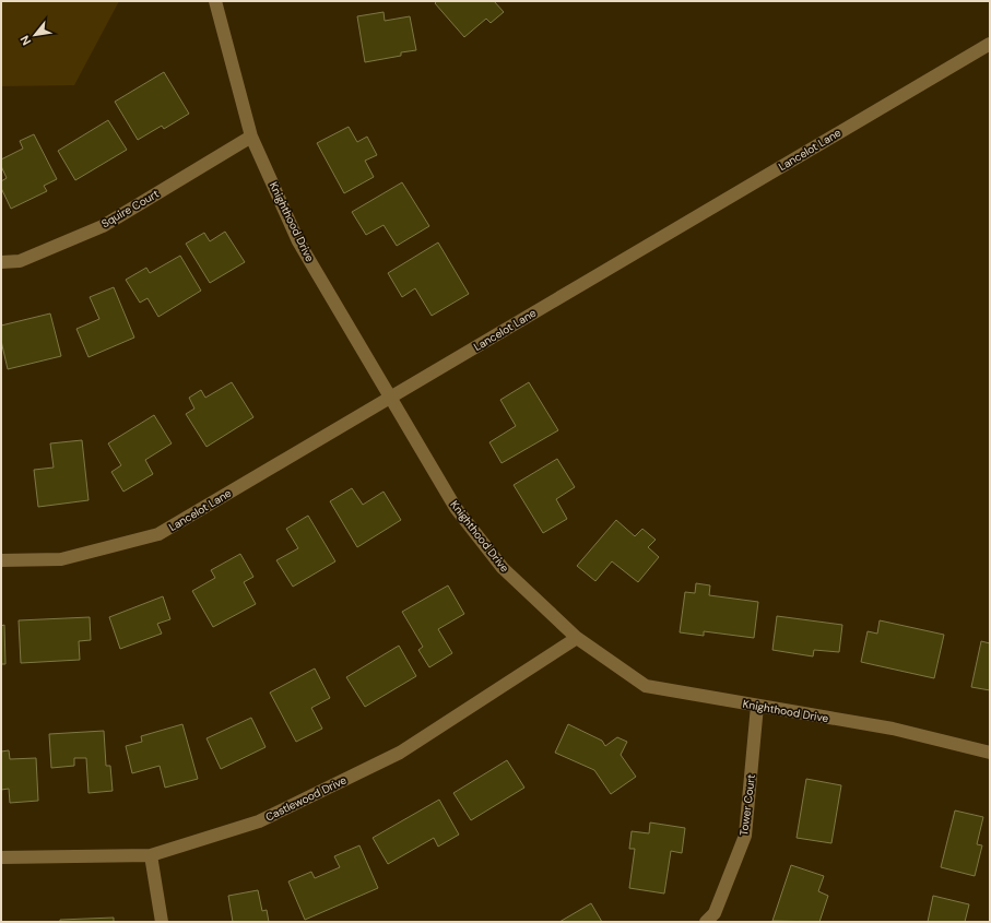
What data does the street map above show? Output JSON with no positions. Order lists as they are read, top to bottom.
{
  "streets": {
    "street": [
      "Lancelot Lane",
      "Squire Court",
      "Knighthood Drive",
      "Castlewood Drive",
      "Tower Court"
    ]
  },
  "crossings": [
    ["Lancelot Lane", "Knighthood Drive"],
    ["Squire Court", "Knighthood Drive"],
    ["Knighthood Drive", "Castlewood Drive"],
    ["Knighthood Drive", "Tower Court"]
  ],
  "north": "bottom left"
}
